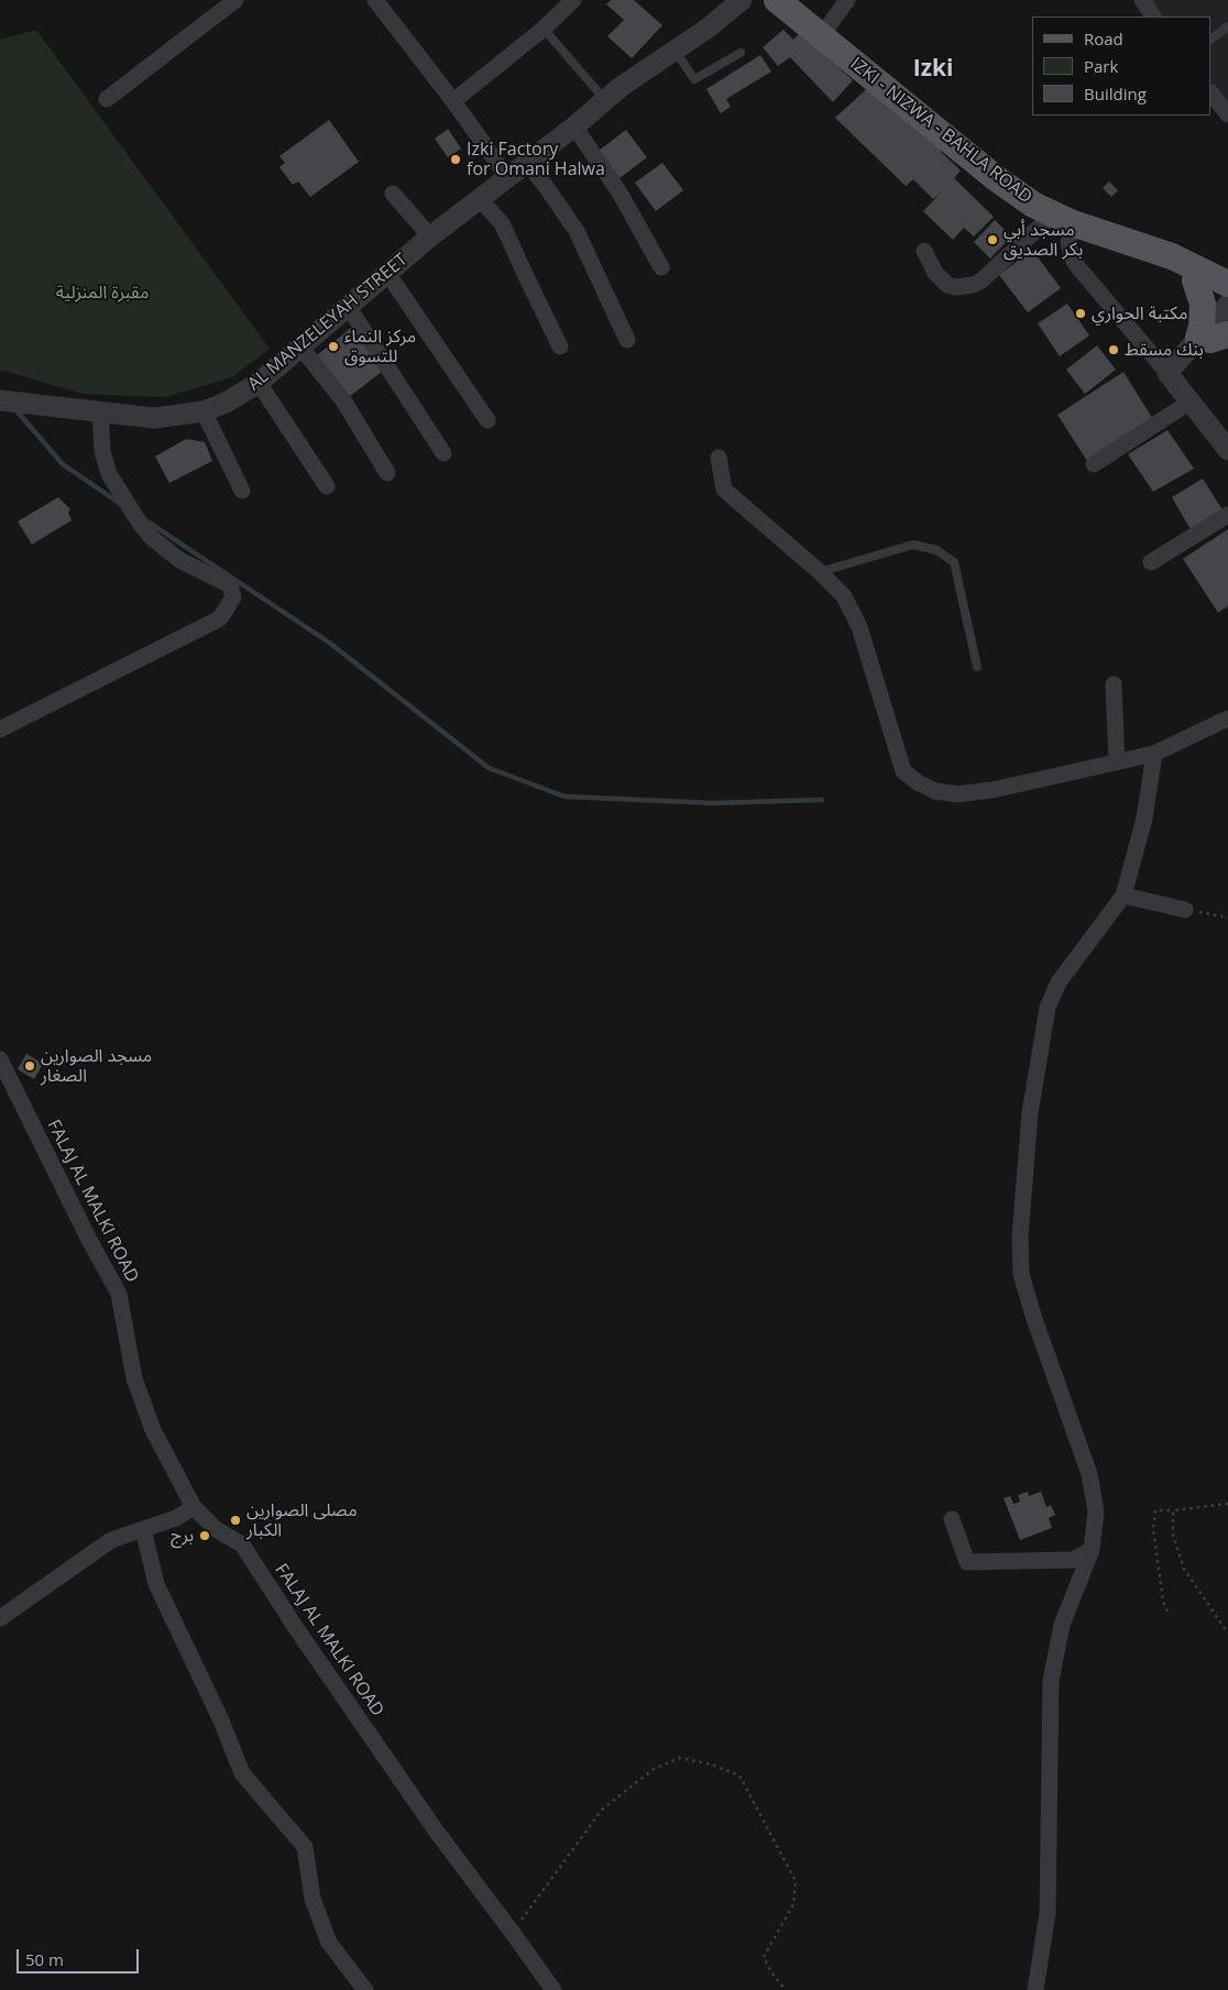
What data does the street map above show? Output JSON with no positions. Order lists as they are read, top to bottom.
{
  "streets": {
    "main road": ["IZKI - NIZWA - BAHLA ROAD"],
    "street": ["AL MANZELEYAH STREET", "FALAJ AL MALKI ROAD"]
  },
  "districts": ["Izki"],
  "parks": ["مقبرة المنزلية"],
  "places": [
    "Izki Factory for Omani Halwa",
    "مسجد أبي بكر الصديق",
    "مكتبة الحواري",
    "مركز النماء للتسوق",
    "بنك مسقط",
    "مسجد الصوارين الصغار",
    "مصلى الصوارين الكبار",
    "برج"
  ],
  "legend": ["Road", "Park", "Building"],
  "scale_bar": "50 m"
}
